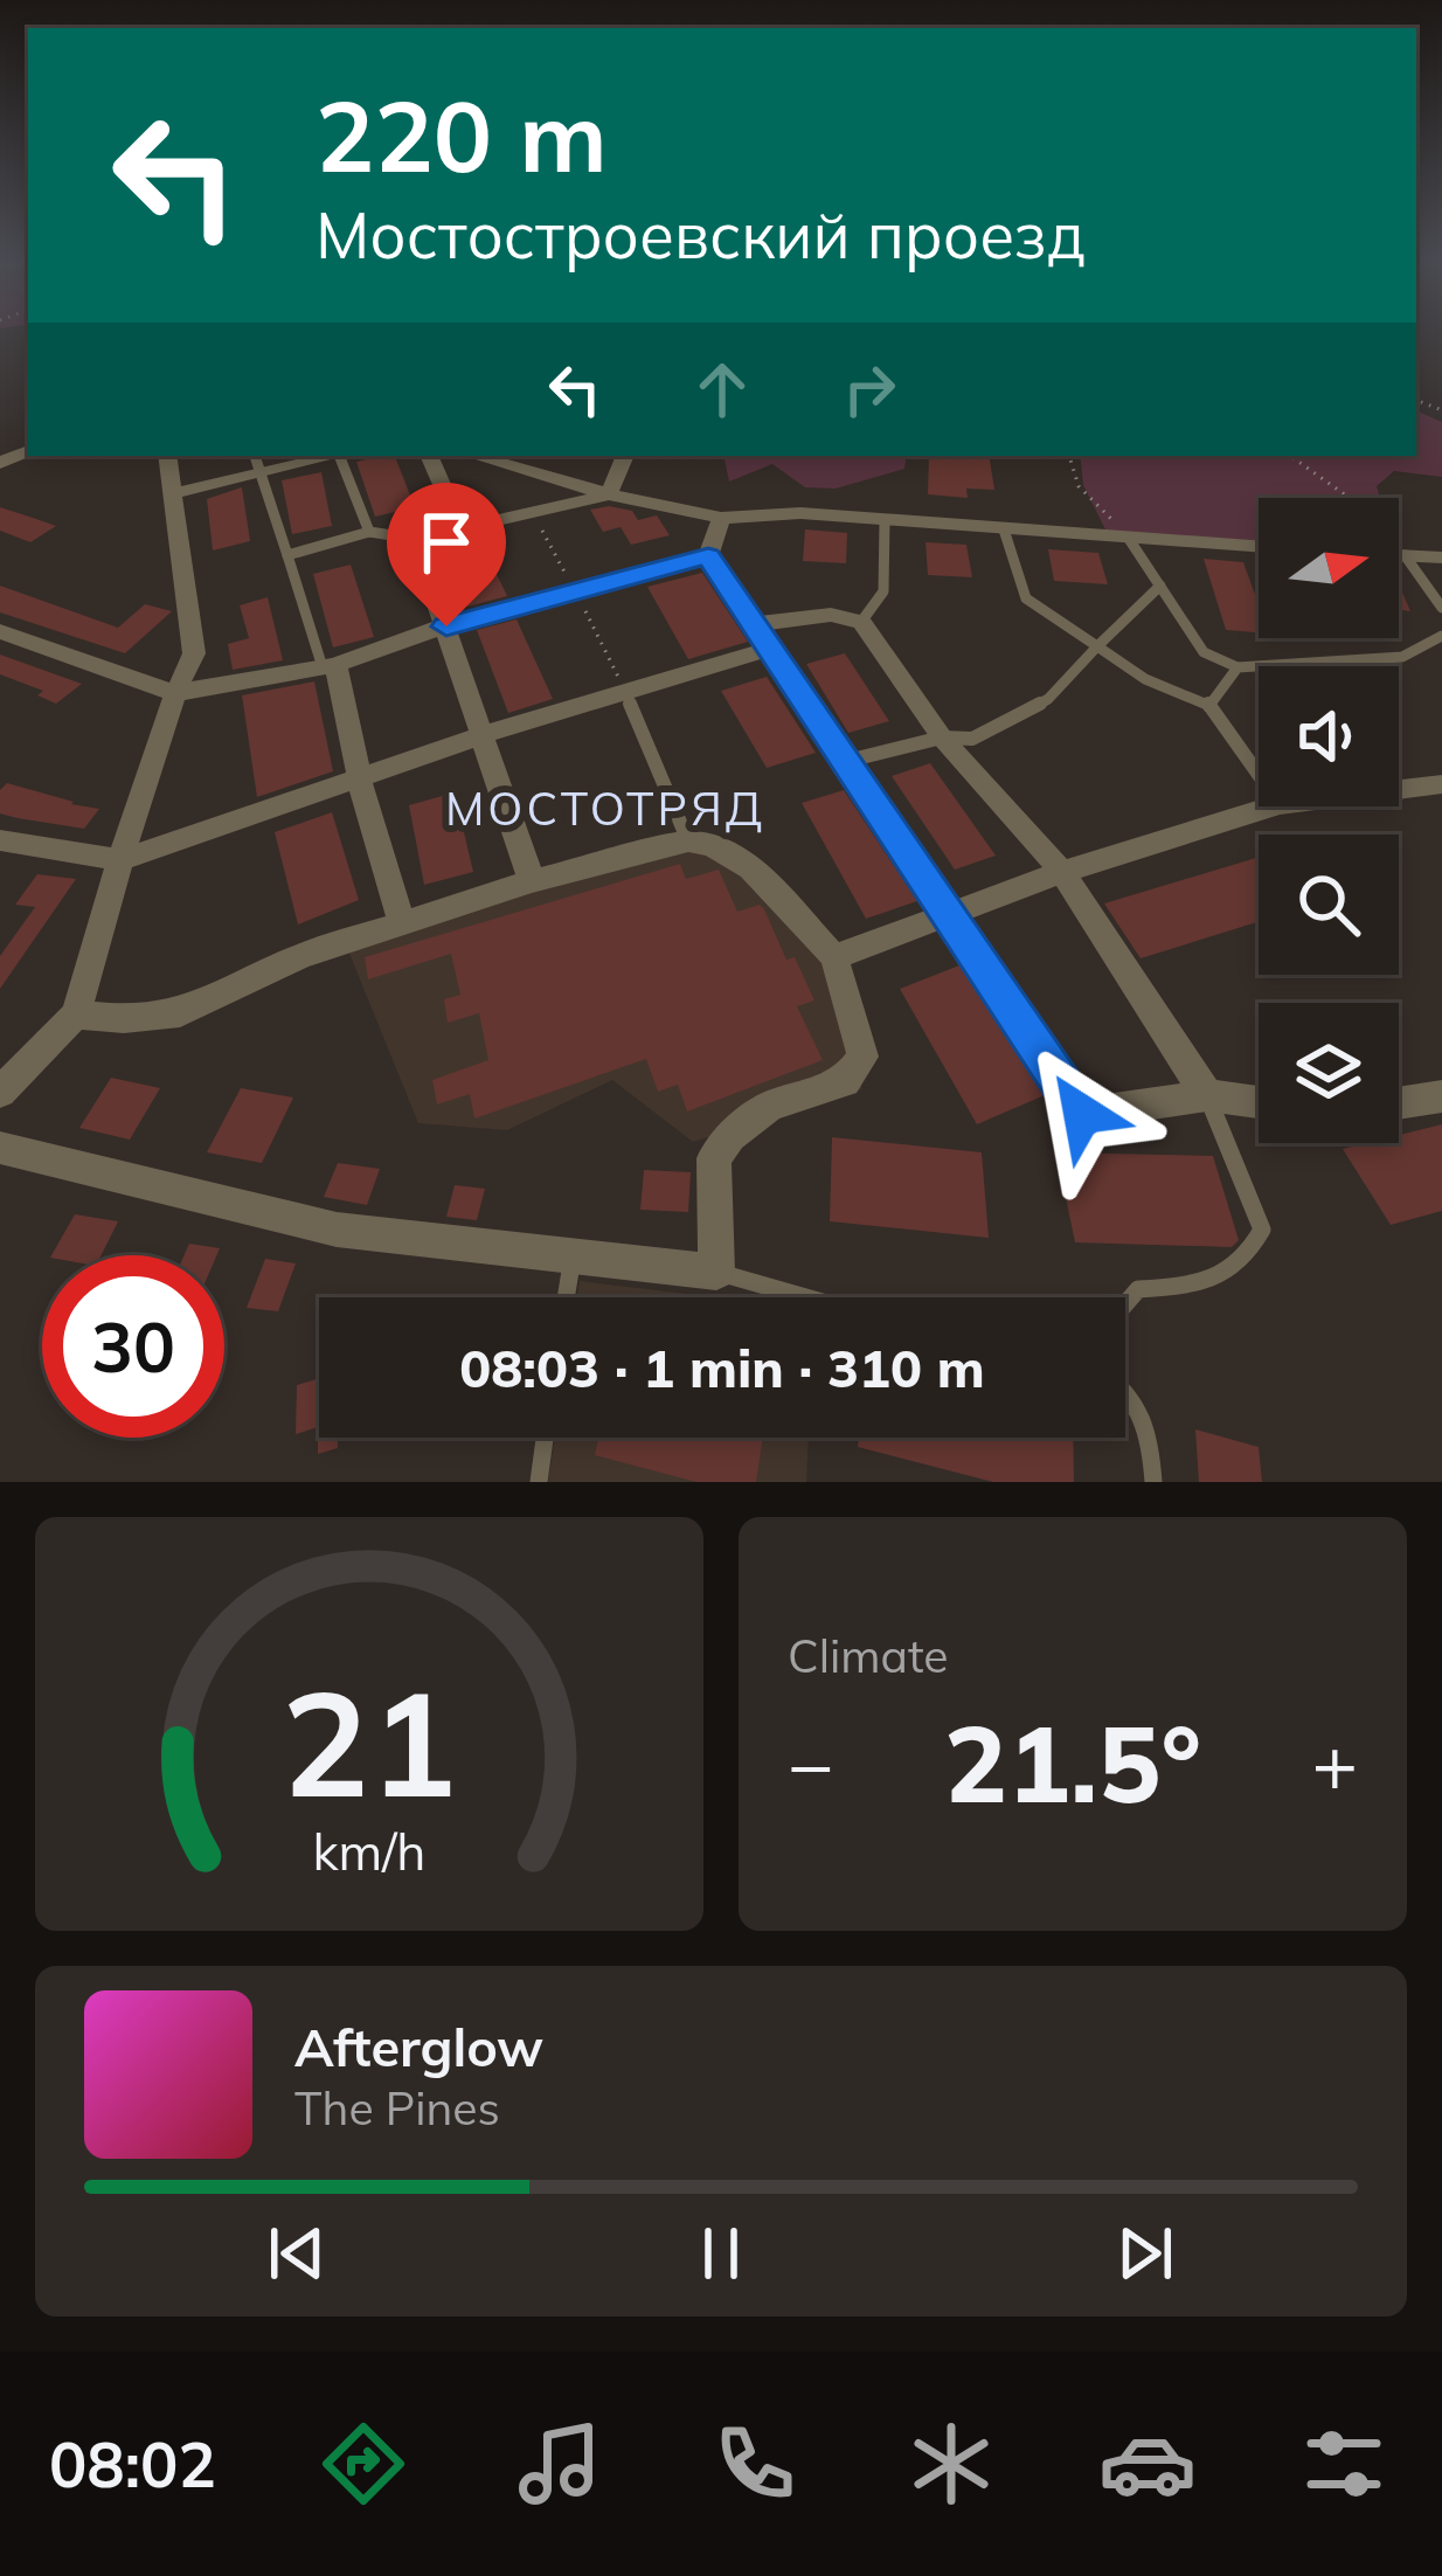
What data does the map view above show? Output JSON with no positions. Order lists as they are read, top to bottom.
{
  "districts": ["МОСТОТРЯД"],
  "north": "right",
  "page": {
    "turn": ["220 m", "Мостостроевский проезд"],
    "limit": "30",
    "trip": "08:03 · 1 min · 310 m",
    "tile": "Climate",
    "heat": ["−", "21.5°", "+"],
    "song": ["Afterglow", "The Pines"],
    "tabs": "08:02",
    "gauge": ["21", "km/h"]
  }
}
